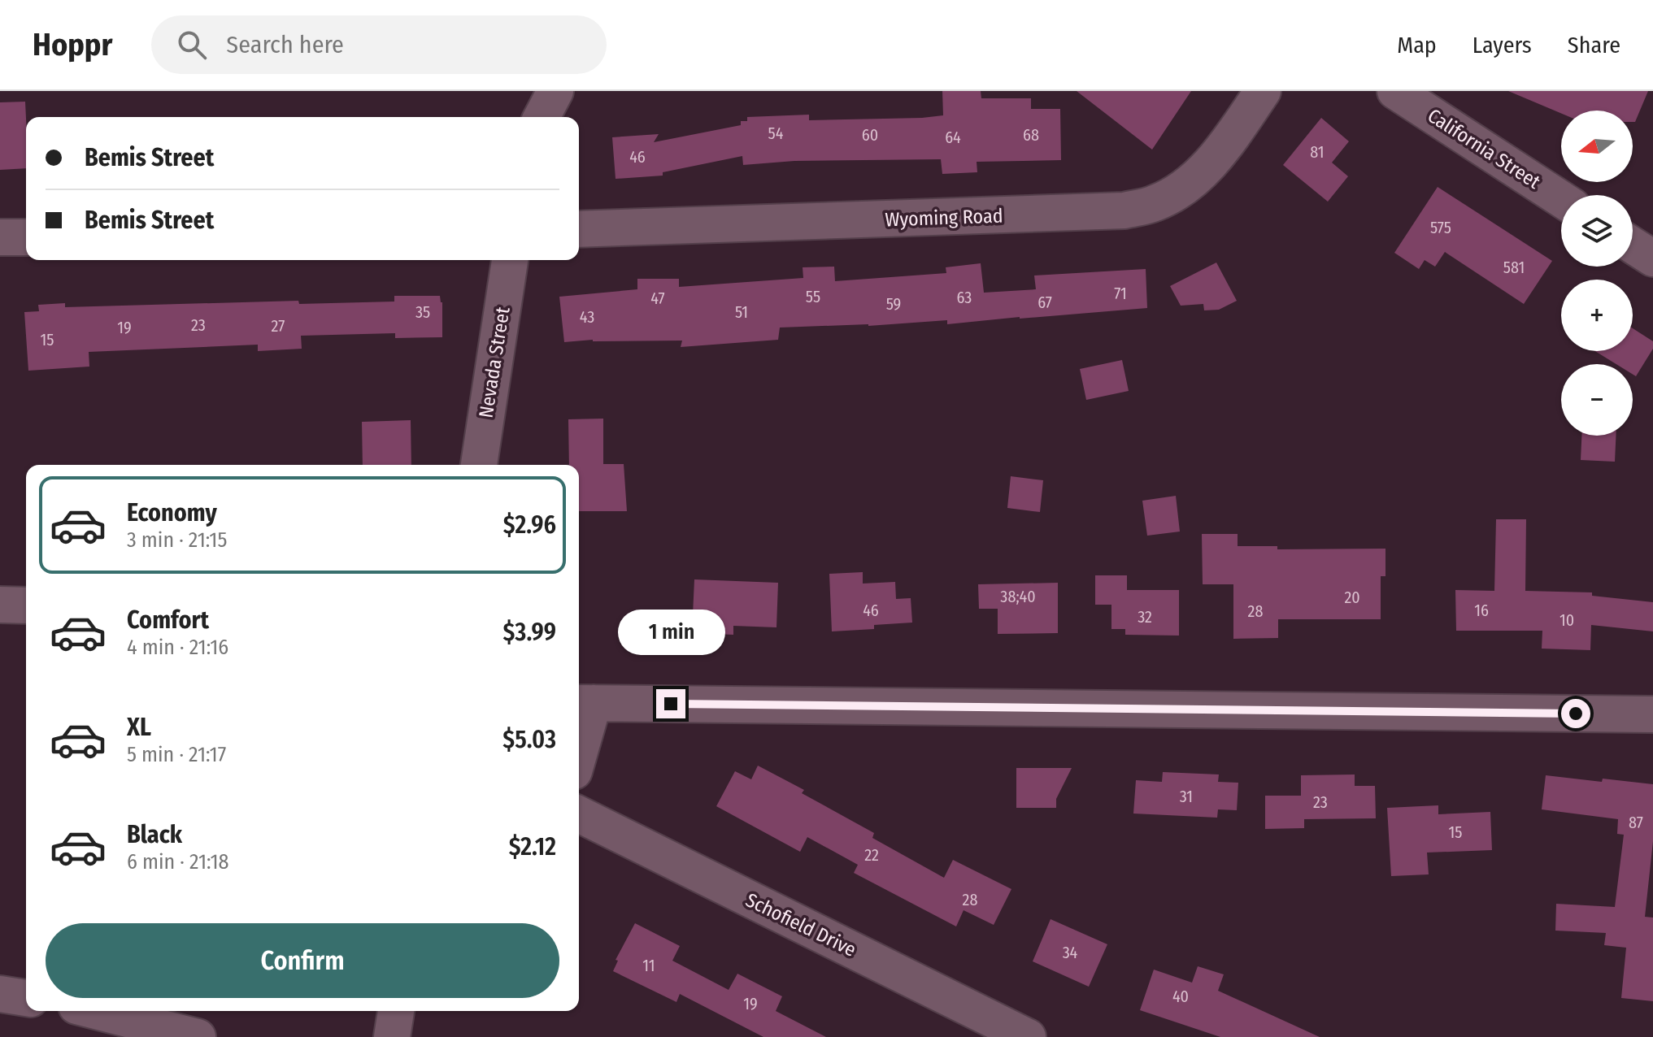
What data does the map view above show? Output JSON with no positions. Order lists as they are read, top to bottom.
{
  "streets": {
    "street": [
      "California Street",
      "Wyoming Road",
      "Nevada Street",
      "Schofield Drive"
    ]
  },
  "house_numbers": [
    "54",
    "60",
    "68",
    "64",
    "81",
    "46",
    "575",
    "581",
    "71",
    "55",
    "63",
    "47",
    "67",
    "59",
    "35",
    "51",
    "43",
    "23",
    "27",
    "19",
    "15",
    "38;40",
    "20",
    "46",
    "16",
    "28",
    "32",
    "10",
    "31",
    "23",
    "87",
    "15",
    "22",
    "28",
    "34",
    "11",
    "40",
    "19"
  ],
  "north": "left",
  "page": {
    "header": "Hoppr",
    "search": "Search here",
    "nav": ["Map", "Layers", "Share"],
    "map_buttons": ["+", "−"],
    "banner": ["Bemis Street", "Bemis Street"],
    "list": [
      {
        "name": "Economy",
        "note": "3 min · 21:15",
        "value": "$2.96"
      },
      {
        "name": "Comfort",
        "note": "4 min · 21:16",
        "value": "$3.99"
      },
      {
        "name": "XL",
        "note": "5 min · 21:17",
        "value": "$5.03"
      },
      {
        "name": "Black",
        "note": "6 min · 21:18",
        "value": "$2.12"
      }
    ],
    "bubble": "1 min",
    "buttons": "Confirm"
  }
}
